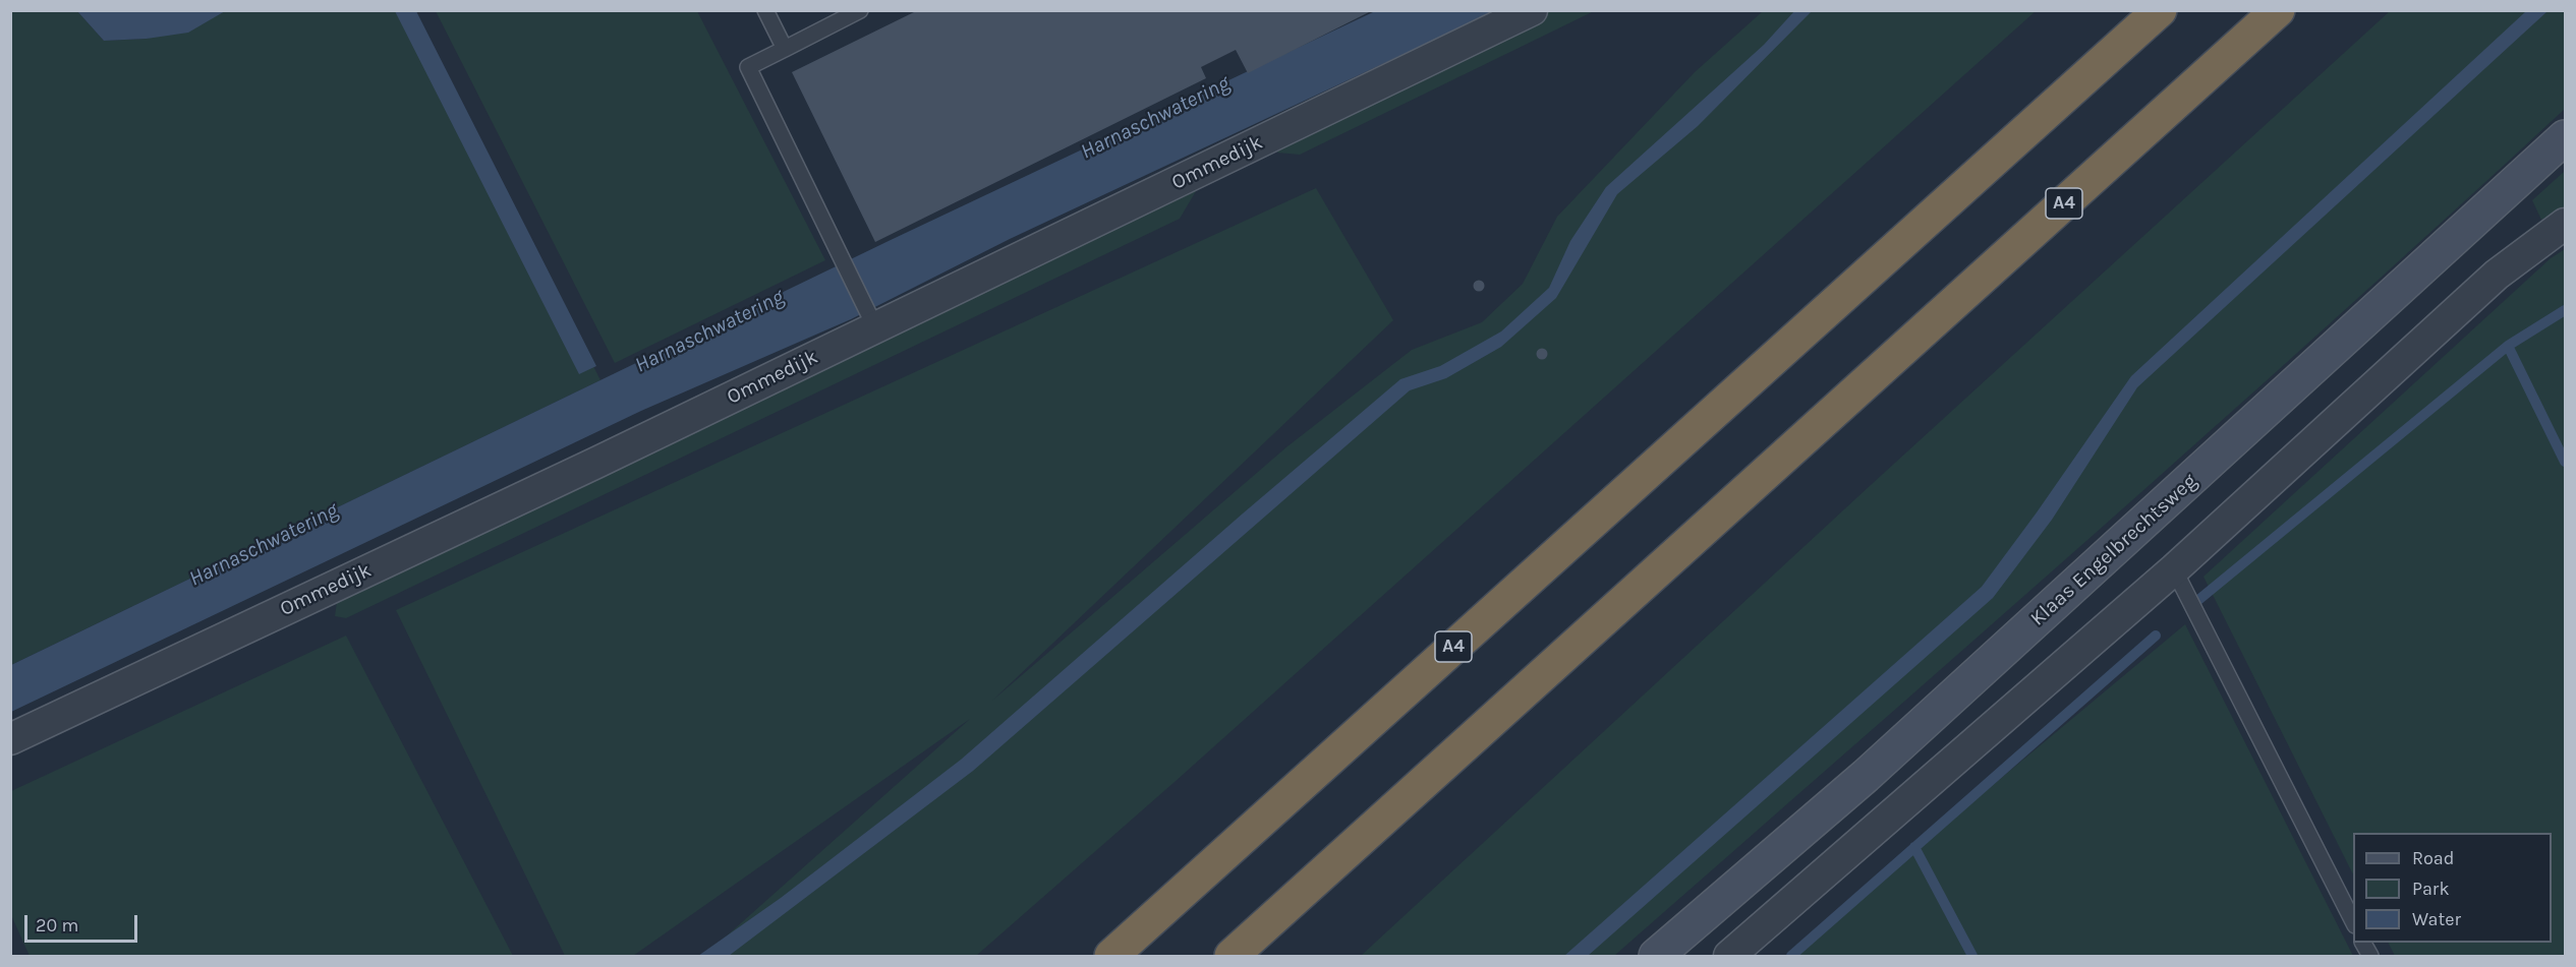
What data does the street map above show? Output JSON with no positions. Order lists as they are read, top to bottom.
{
  "streets": {
    "highway": ["A4"],
    "main road": ["Klaas Engelbrechtsweg"],
    "street": ["Ommedijk"]
  },
  "water": ["Harnaschwatering"],
  "legend": ["Road", "Park", "Water"],
  "scale_bar": "20 m"
}
